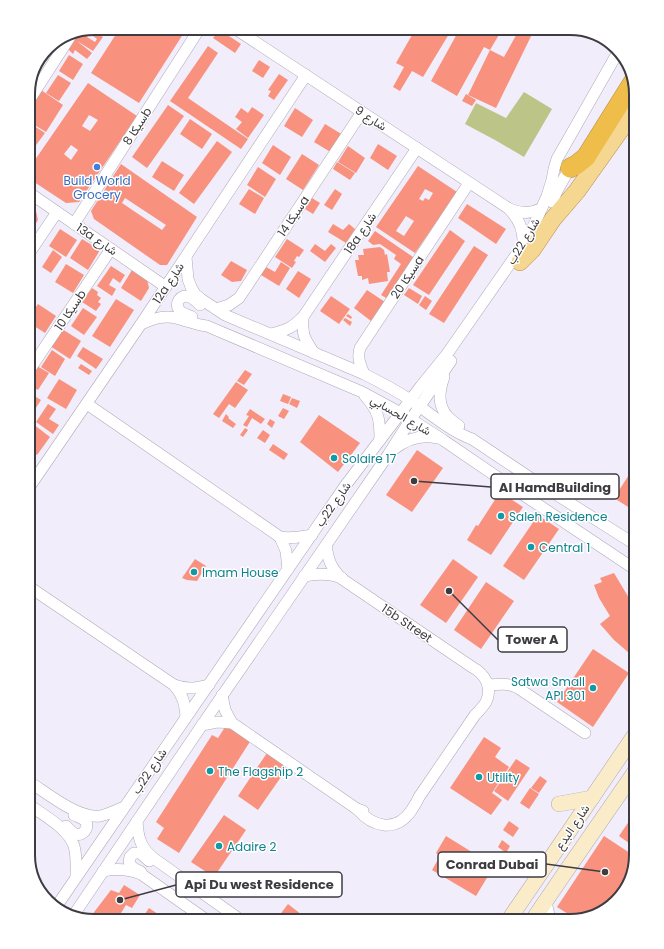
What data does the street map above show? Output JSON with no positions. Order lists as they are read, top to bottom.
{
  "streets": {
    "main road": ["شارع البدع"],
    "street": [
      "شارع 9",
      "سيكا 8b",
      "سيكا 14a",
      "18a شارع",
      "13a شارع",
      "شارع 22ب",
      "سيكا 20a",
      "12a شارع",
      "سيكا 10b",
      "شارع الحسابي",
      "15b Street"
    ]
  },
  "crossings": [
    ["شارع 9", "سيكا 14a"],
    ["شارع 9", "18a شارع"],
    ["شارع 9", "شارع 22ب"],
    ["شارع 9", "سيكا 20a"],
    ["شارع 9", "12a شارع"],
    ["سيكا 8b", "13a شارع"],
    ["سيكا 14a", "شارع الحسابي"],
    ["18a شارع", "شارع الحسابي"],
    ["13a شارع", "12a شارع"],
    ["13a شارع", "سيكا 10b"],
    ["شارع 22ب", "شارع الحسابي"],
    ["شارع 22ب", "15b Street"],
    ["سيكا 20a", "شارع الحسابي"],
    ["12a شارع", "شارع الحسابي"]
  ],
  "places": [
    "Build World Grocery",
    "Solaire 17",
    "Al HamdBuilding",
    "Saleh Residence",
    "Central 1",
    "Imam House",
    "Tower A",
    "Satwa Small API 301",
    "The Flagship 2",
    "Utility",
    "Adaire 2",
    "Conrad Dubai",
    "Api Du west Residence"
  ]
}
